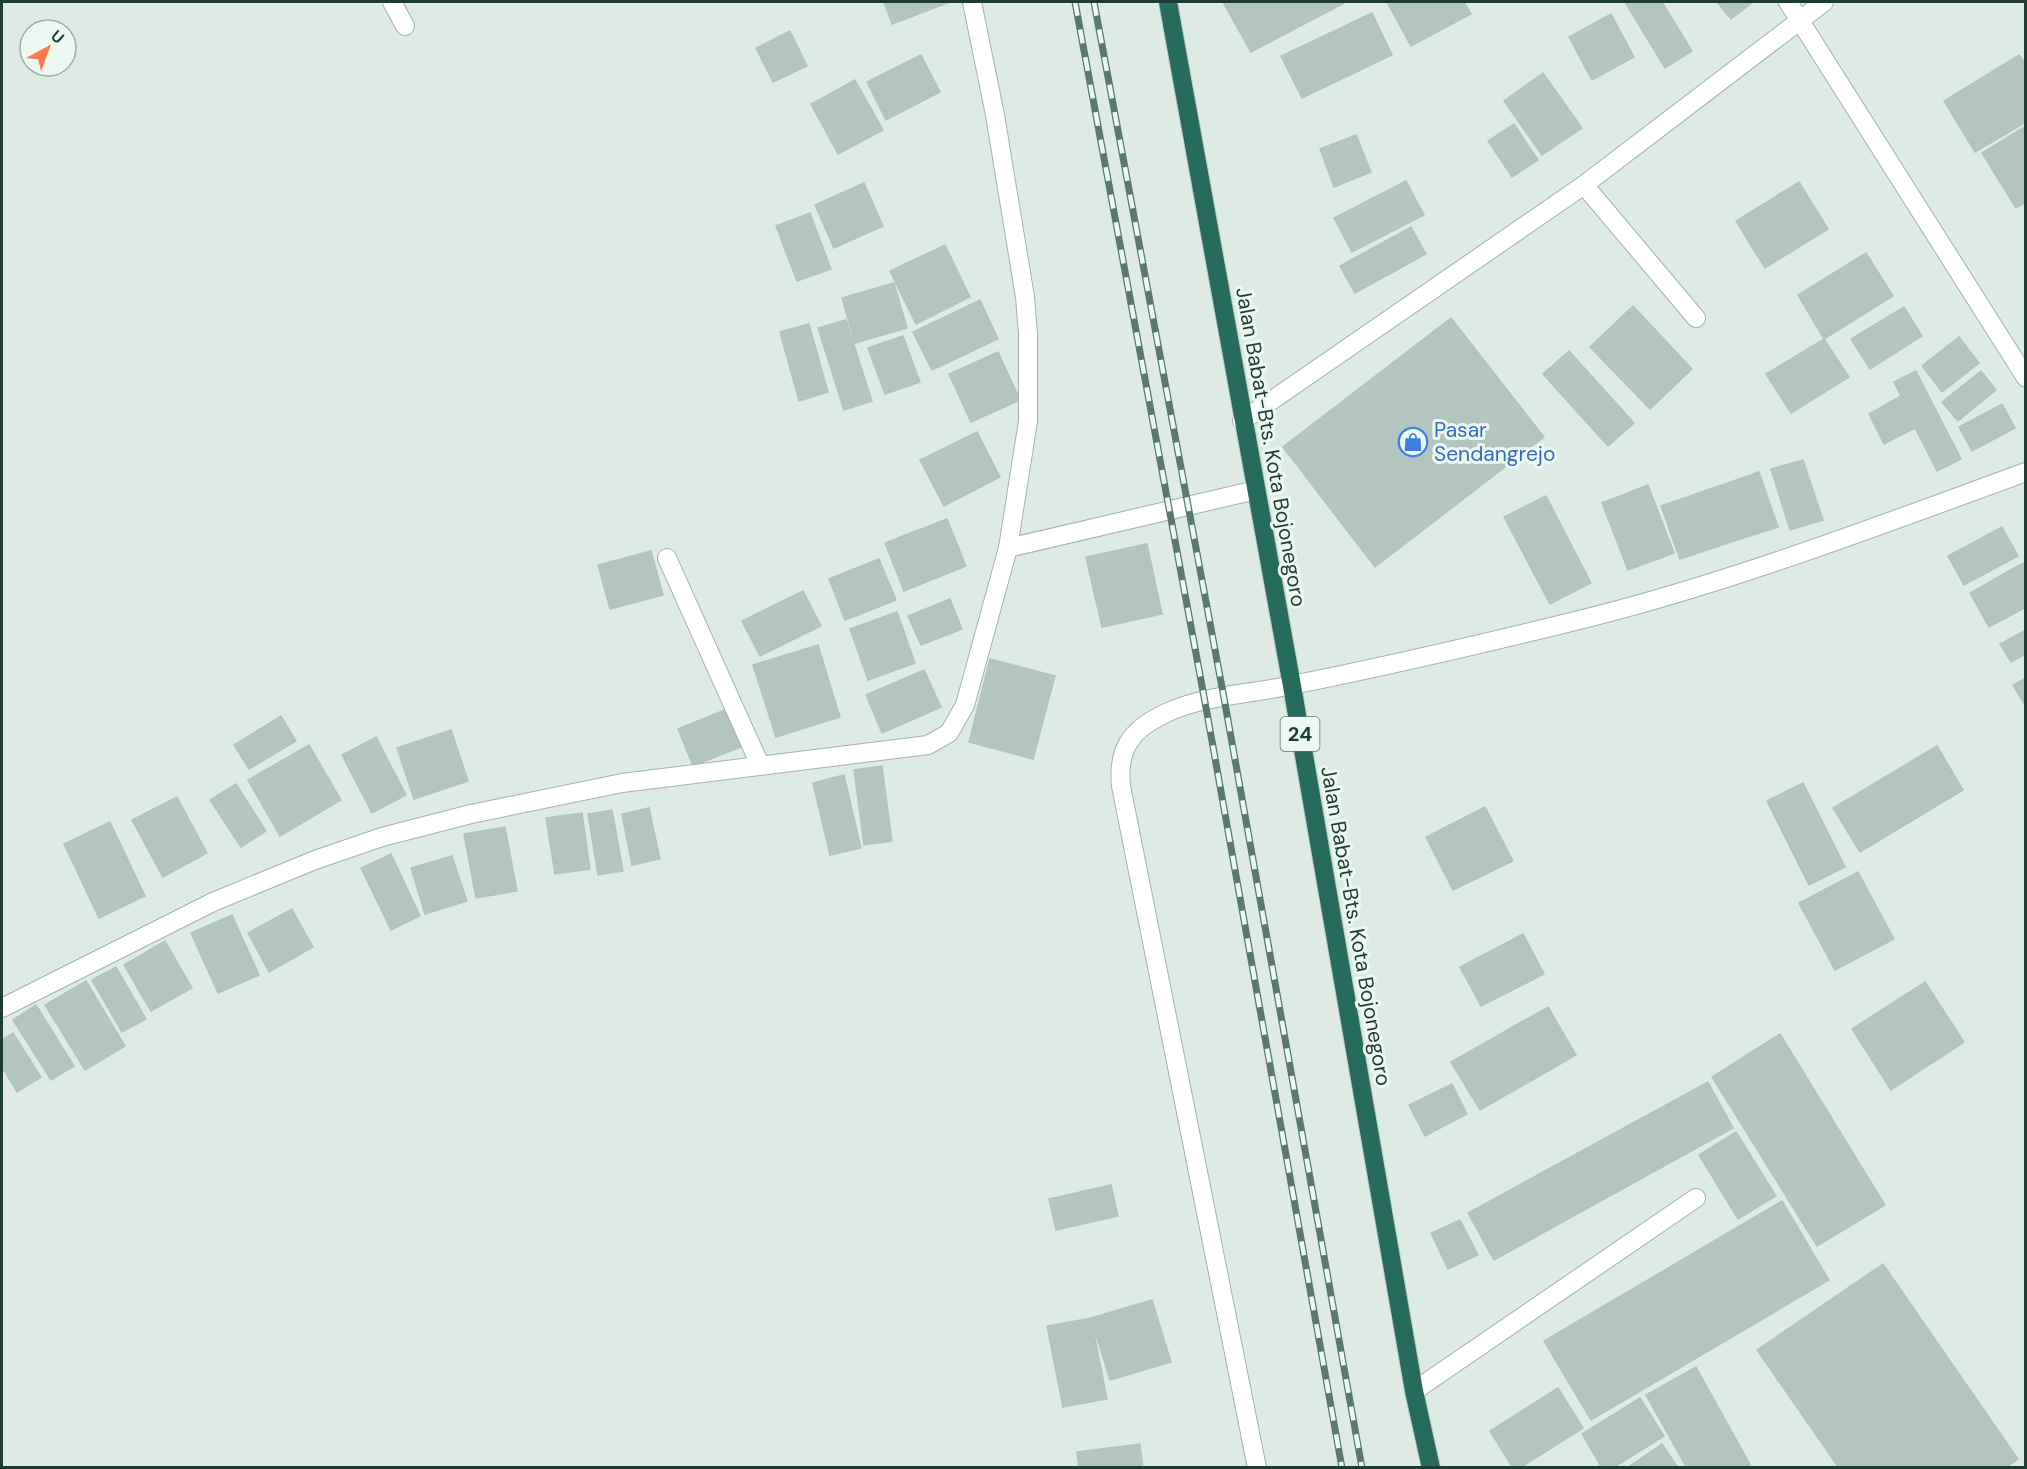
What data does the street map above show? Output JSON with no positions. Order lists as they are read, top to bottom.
{
  "streets": {
    "highway": ["Jalan Babat-Bts. Kota Bojonegoro", "24"]
  },
  "places": {
    "shop": ["Pasar Sendangrejo"]
  },
  "north": "top right"
}
